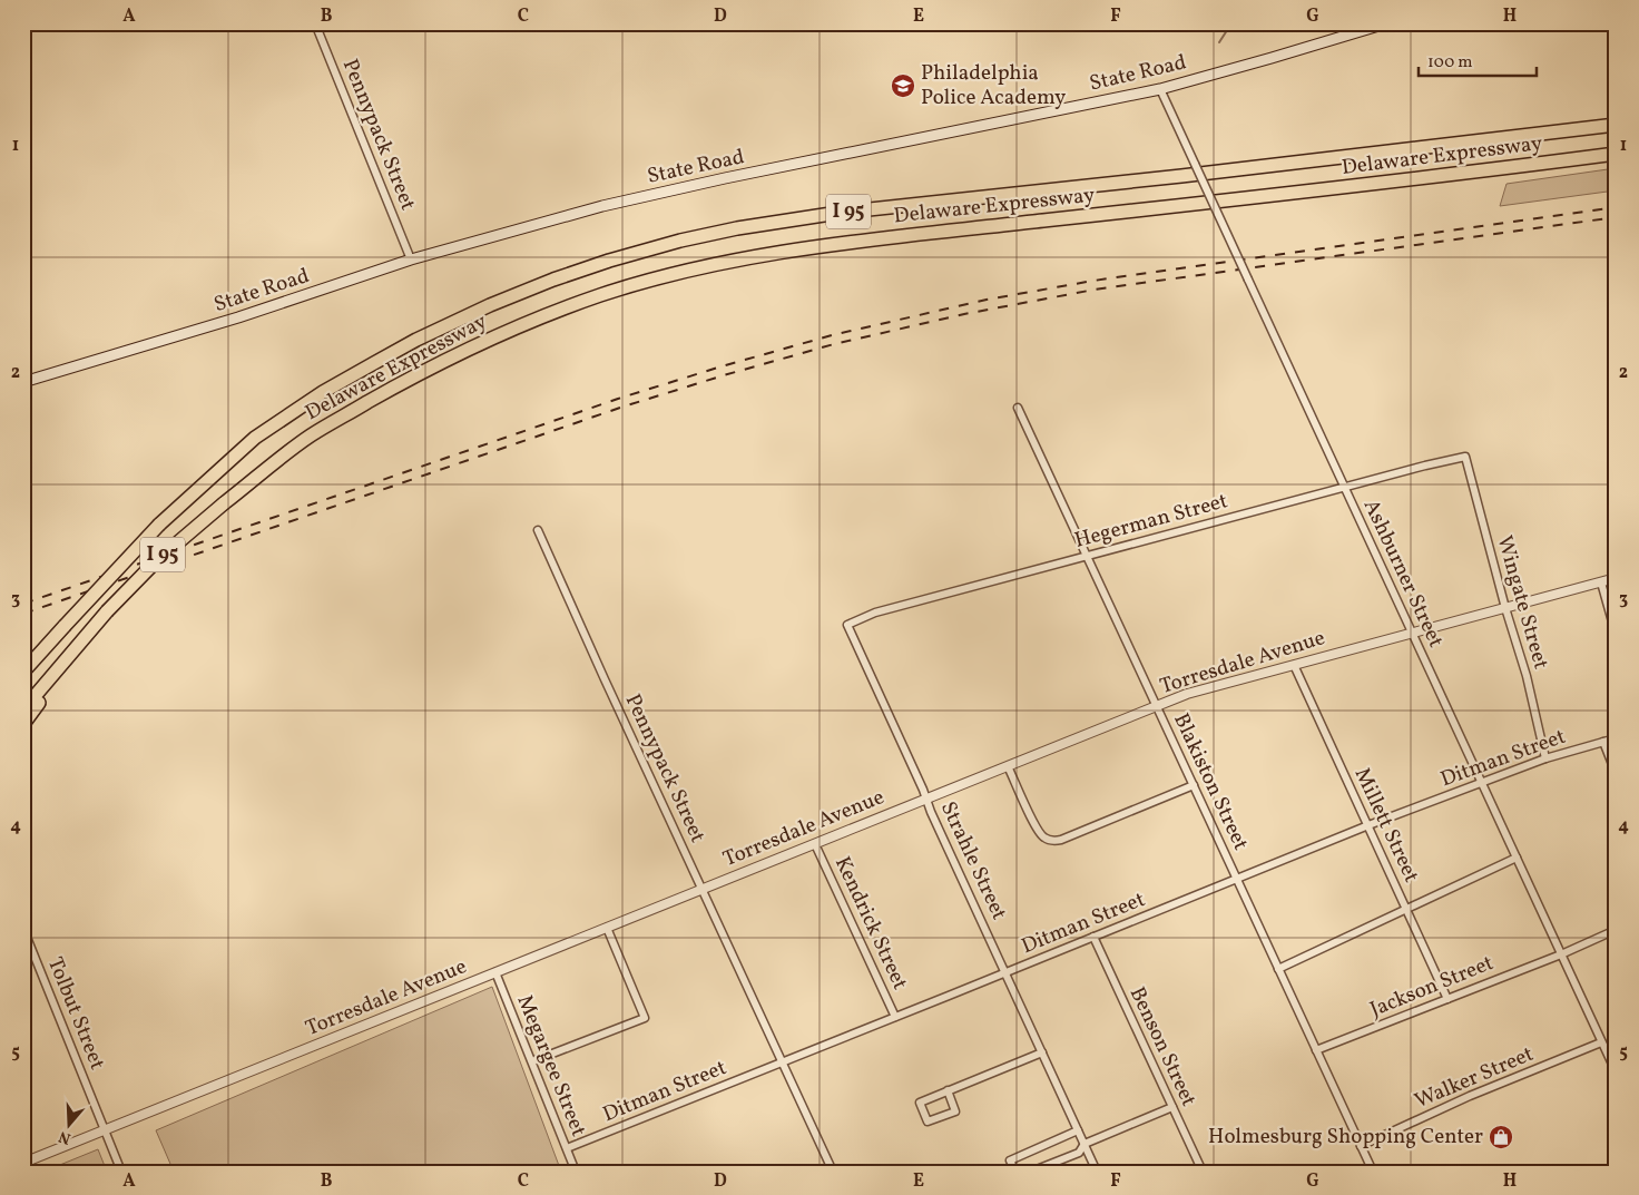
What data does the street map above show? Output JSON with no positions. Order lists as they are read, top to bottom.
{
  "streets": {
    "highway": ["Delaware Expressway", "I 95"],
    "main road": ["State Road"],
    "street": [
      "Pennypack Street",
      "Hegerman Street",
      "Ashburner Street",
      "Wingate Street",
      "Torresdale Avenue",
      "Ditman Street",
      "Blakiston Street",
      "Millett Street",
      "Strahle Street",
      "Kendrick Street",
      "Jackson Street",
      "Tolbut Street",
      "Benson Street",
      "Megargee Street",
      "Walker Street"
    ]
  },
  "crossings": [
    ["State Road", "Pennypack Street"],
    ["State Road", "Ashburner Street"],
    ["Pennypack Street", "Torresdale Avenue"],
    ["Pennypack Street", "Ditman Street"],
    ["Hegerman Street", "Ashburner Street"],
    ["Hegerman Street", "Wingate Street"],
    ["Hegerman Street", "Blakiston Street"],
    ["Hegerman Street", "Strahle Street"],
    ["Ashburner Street", "Torresdale Avenue"],
    ["Ashburner Street", "Ditman Street"],
    ["Ashburner Street", "Jackson Street"],
    ["Ashburner Street", "Walker Street"],
    ["Wingate Street", "Torresdale Avenue"],
    ["Wingate Street", "Ditman Street"],
    ["Torresdale Avenue", "Blakiston Street"],
    ["Torresdale Avenue", "Millett Street"],
    ["Torresdale Avenue", "Strahle Street"],
    ["Torresdale Avenue", "Kendrick Street"],
    ["Torresdale Avenue", "Tolbut Street"],
    ["Torresdale Avenue", "Megargee Street"],
    ["Ditman Street", "Blakiston Street"],
    ["Ditman Street", "Millett Street"],
    ["Ditman Street", "Strahle Street"],
    ["Ditman Street", "Kendrick Street"],
    ["Ditman Street", "Benson Street"],
    ["Ditman Street", "Megargee Street"],
    ["Blakiston Street", "Jackson Street"],
    ["Blakiston Street", "Walker Street"],
    ["Millett Street", "Jackson Street"]
  ],
  "places": {
    "school or university": ["Philadelphia Police Academy"],
    "shop": ["Holmesburg Shopping Center"]
  },
  "scale_bar": "100 m",
  "north": "bottom",
  "grid": {
    "columns": [
      "A",
      "B",
      "C",
      "D",
      "E",
      "F",
      "G",
      "H"
    ],
    "rows": [
      "1",
      "2",
      "3",
      "4",
      "5"
    ]
  }
}
